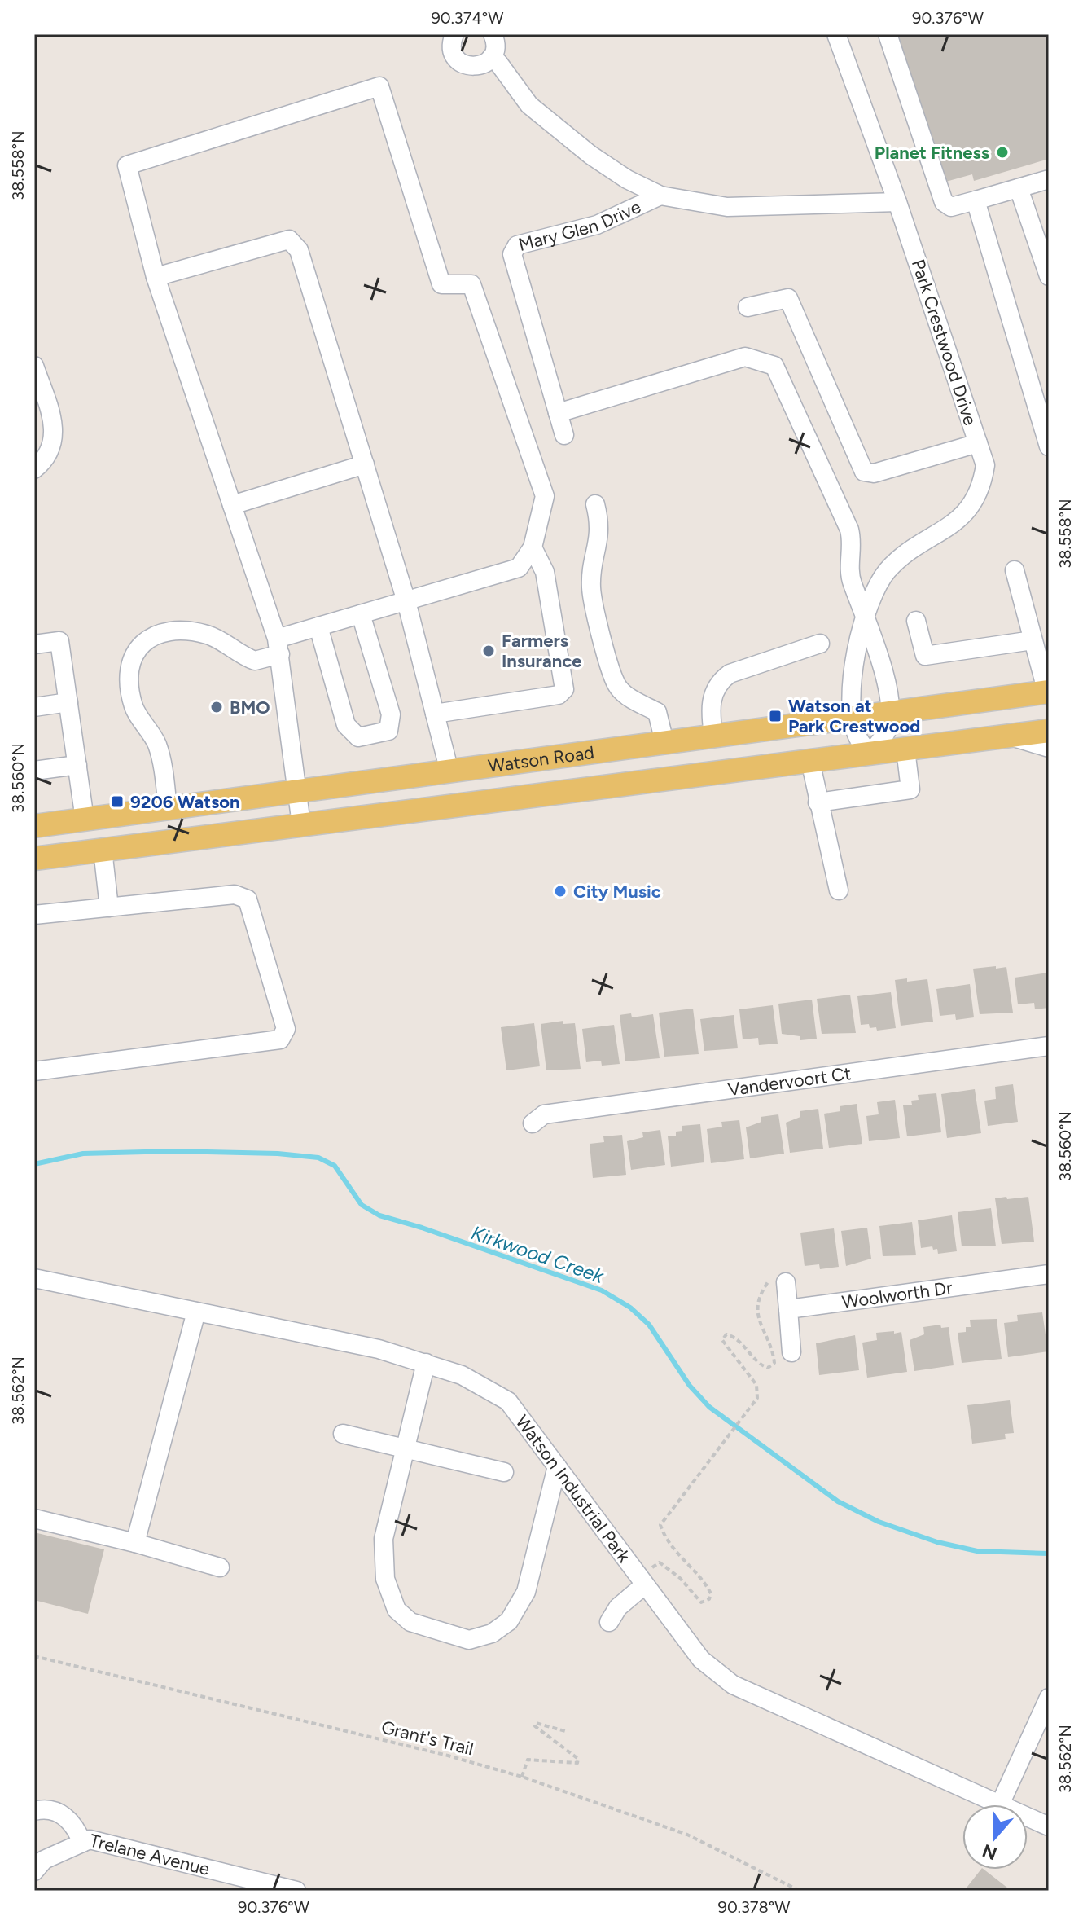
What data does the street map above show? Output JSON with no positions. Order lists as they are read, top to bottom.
{
  "streets": {
    "main road": ["Watson Road"],
    "street": [
      "Mary Glen Drive",
      "Park Crestwood Drive",
      "Vandervoort Ct",
      "Woolworth Dr",
      "Watson Industrial Park",
      "Trelane Avenue"
    ],
    "path": ["Grant's Trail"]
  },
  "crossings": [
    ["Mary Glen Drive", "Park Crestwood Drive"],
    ["Park Crestwood Drive", "Watson Road"]
  ],
  "water": ["Kirkwood Creek"],
  "places": {
    "other": [
      "Planet Fitness",
      "Farmers Insurance",
      "BMO",
      "City Music"
    ],
    "transit": ["Watson at Park Crestwood", "9206 Watson"]
  },
  "north": "bottom",
  "coordinates": [
    "90.374°W",
    "90.376°W",
    "38.558°N",
    "38.560°N",
    "38.562°N",
    "90.378°W"
  ]
}
